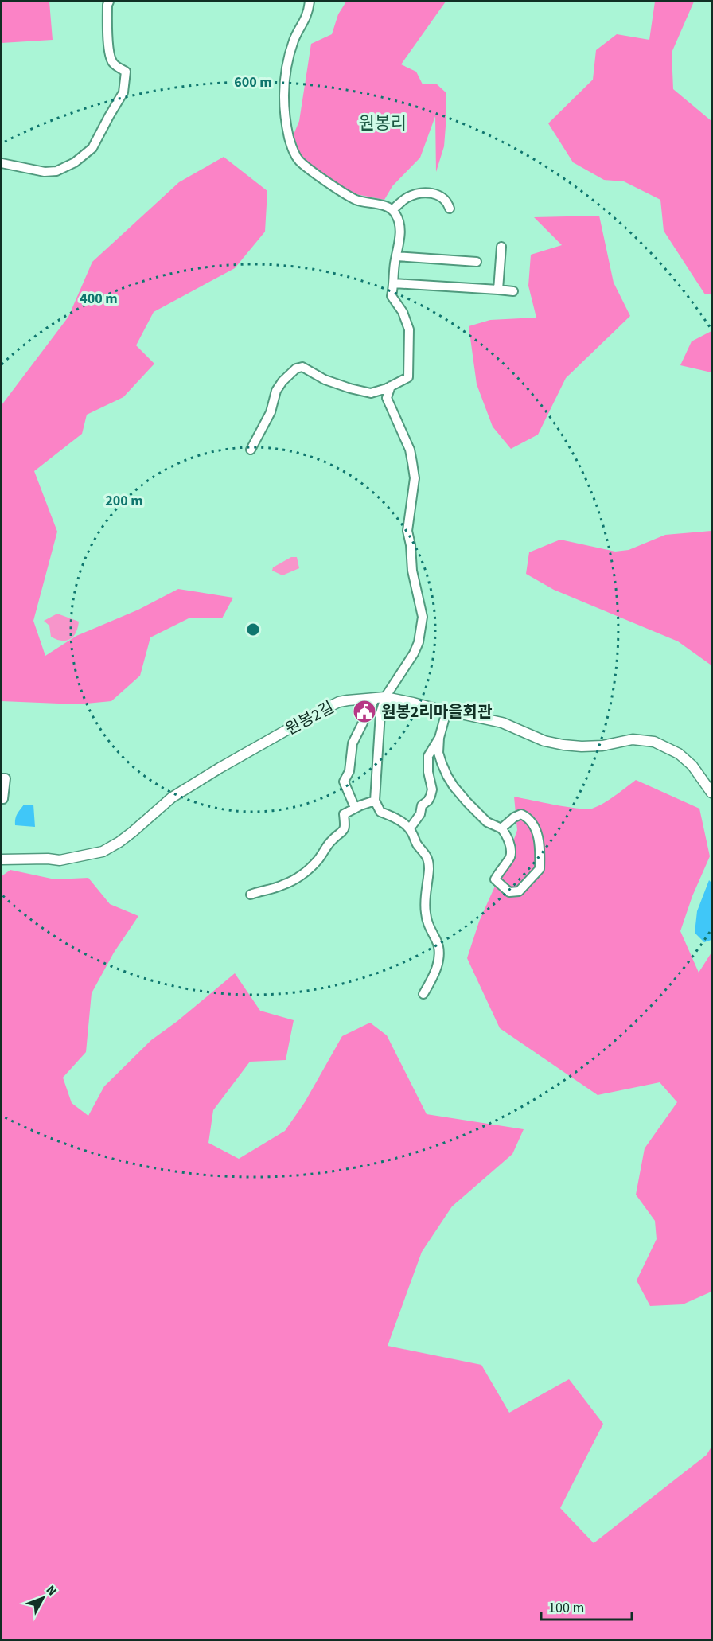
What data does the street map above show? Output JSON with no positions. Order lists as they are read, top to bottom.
{
  "streets": {
    "main road": ["원봉2길"]
  },
  "districts": ["원봉리"],
  "places": {
    "public building": ["원봉2리마을회관"]
  },
  "scale_bar": "100 m",
  "north": "top right",
  "rings": ["600 m", "400 m", "200 m"]
}
